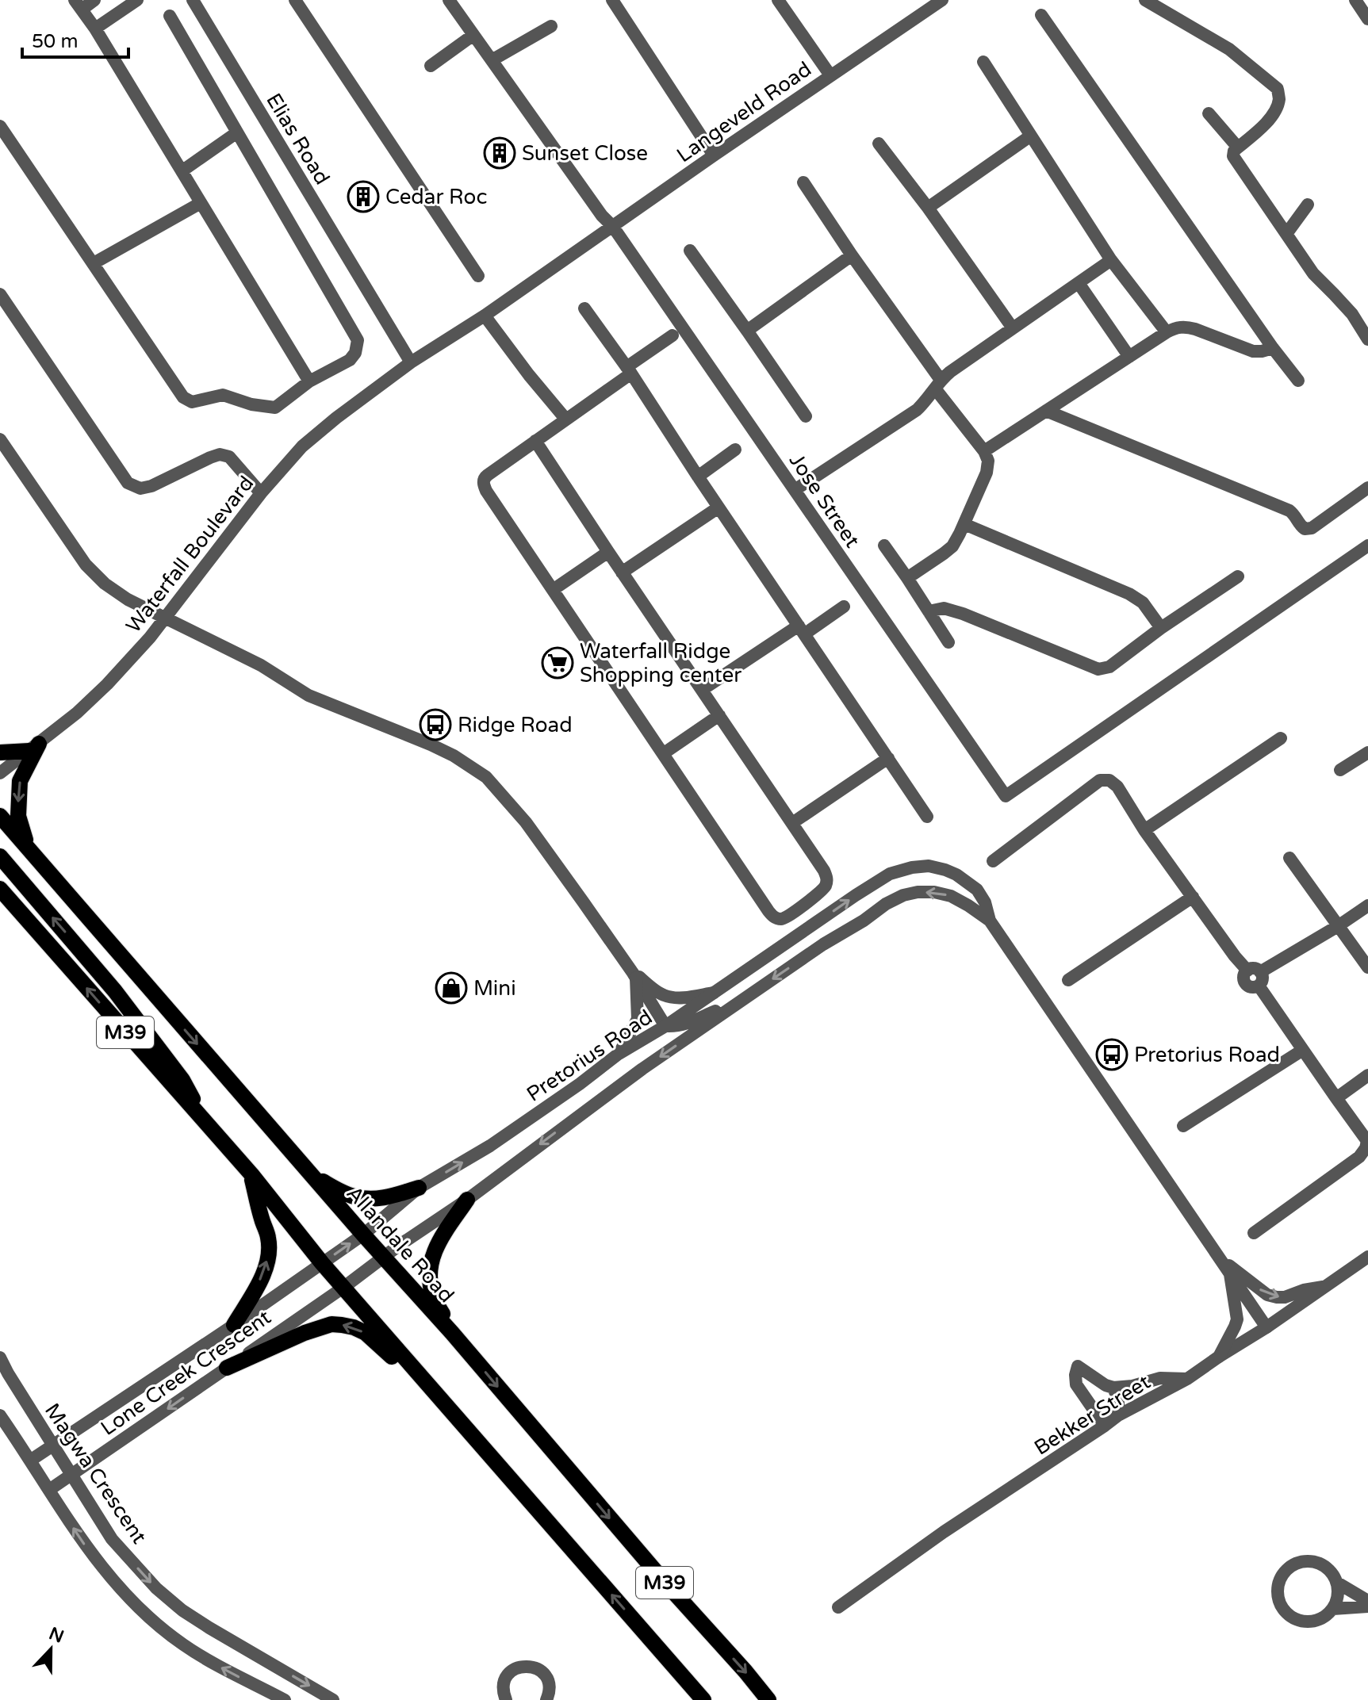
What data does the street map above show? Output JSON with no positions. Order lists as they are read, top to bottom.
{
  "streets": {
    "main road": ["M39", "Allandale Road"],
    "street": [
      "Langeveld Road",
      "Elias Road",
      "Jose Street",
      "Waterfall Boulevard",
      "Pretorius Road",
      "Lone Creek Crescent",
      "Bekker Street",
      "Magwa Crescent"
    ]
  },
  "crossings": [
    ["Langeveld Road", "Elias Road"],
    ["Langeveld Road", "Jose Street"],
    ["Langeveld Road", "Waterfall Boulevard"],
    ["Elias Road", "Waterfall Boulevard"],
    ["M39", "Lone Creek Crescent"],
    ["Pretorius Road", "Allandale Road"],
    ["Pretorius Road", "Lone Creek Crescent"],
    ["Pretorius Road", "Bekker Street"],
    ["Allandale Road", "Lone Creek Crescent"],
    ["Lone Creek Crescent", "Magwa Crescent"]
  ],
  "places": {
    "building": ["Sunset Close", "Cedar Roc"],
    "supermarket": ["Waterfall Ridge Shopping center"],
    "bus stop": ["Ridge Road", "Pretorius Road"],
    "shop": ["Mini"]
  },
  "scale_bar": "50 m",
  "north": "top"
}
